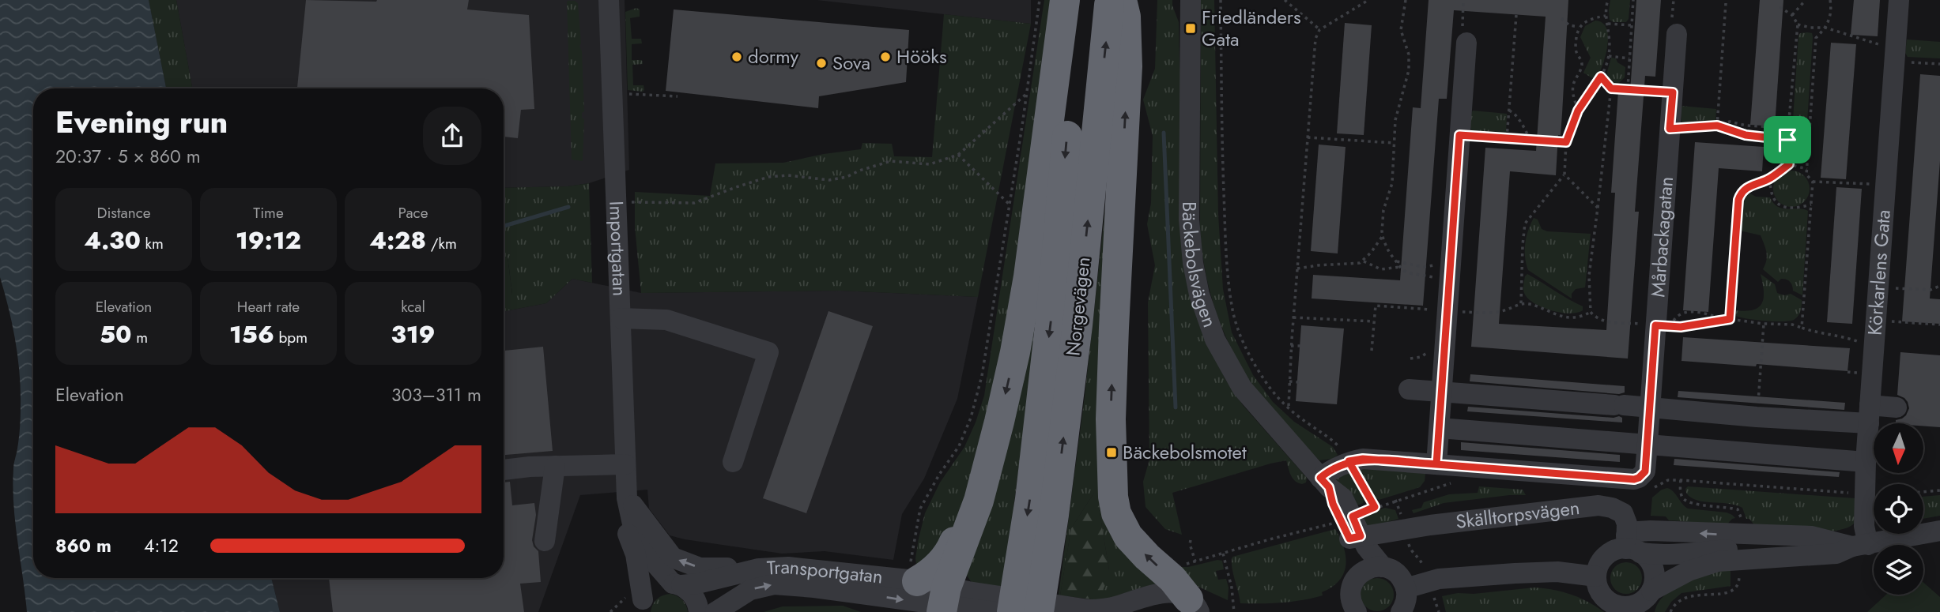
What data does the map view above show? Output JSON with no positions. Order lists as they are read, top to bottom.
{
  "streets": {
    "highway": ["Norgevägen"],
    "street": [
      "Mårbackagatan",
      "Importgatan",
      "Bäckebolsvägen",
      "Körkarlens Gata",
      "Skälltorpsvägen",
      "Transportgatan"
    ]
  },
  "crossings": [
    ["Mårbackagatan", "Bäckebolsvägen"],
    ["Importgatan", "Transportgatan"],
    ["Bäckebolsvägen", "Skälltorpsvägen"]
  ],
  "places": {
    "transit": ["Friedländers Gata", "Bäckebolsmotet"],
    "other": ["dormy", "Hööks", "Sova"]
  },
  "north": "bottom",
  "page": {
    "heading": ["Evening run", "20:37 · 5 × 860 m"],
    "stats": [
      ["Distance", "4.30 km"],
      ["Time", "19:12"],
      ["Pace", "4:28 /km"],
      ["Elevation", "50 m"],
      ["Heart rate", "156 bpm"],
      ["kcal", "319"]
    ],
    "chart": ["Elevation", "303–311 m"],
    "list": [
      {
        "name": "860 m",
        "note": "4:12"
      }
    ]
  }
}
